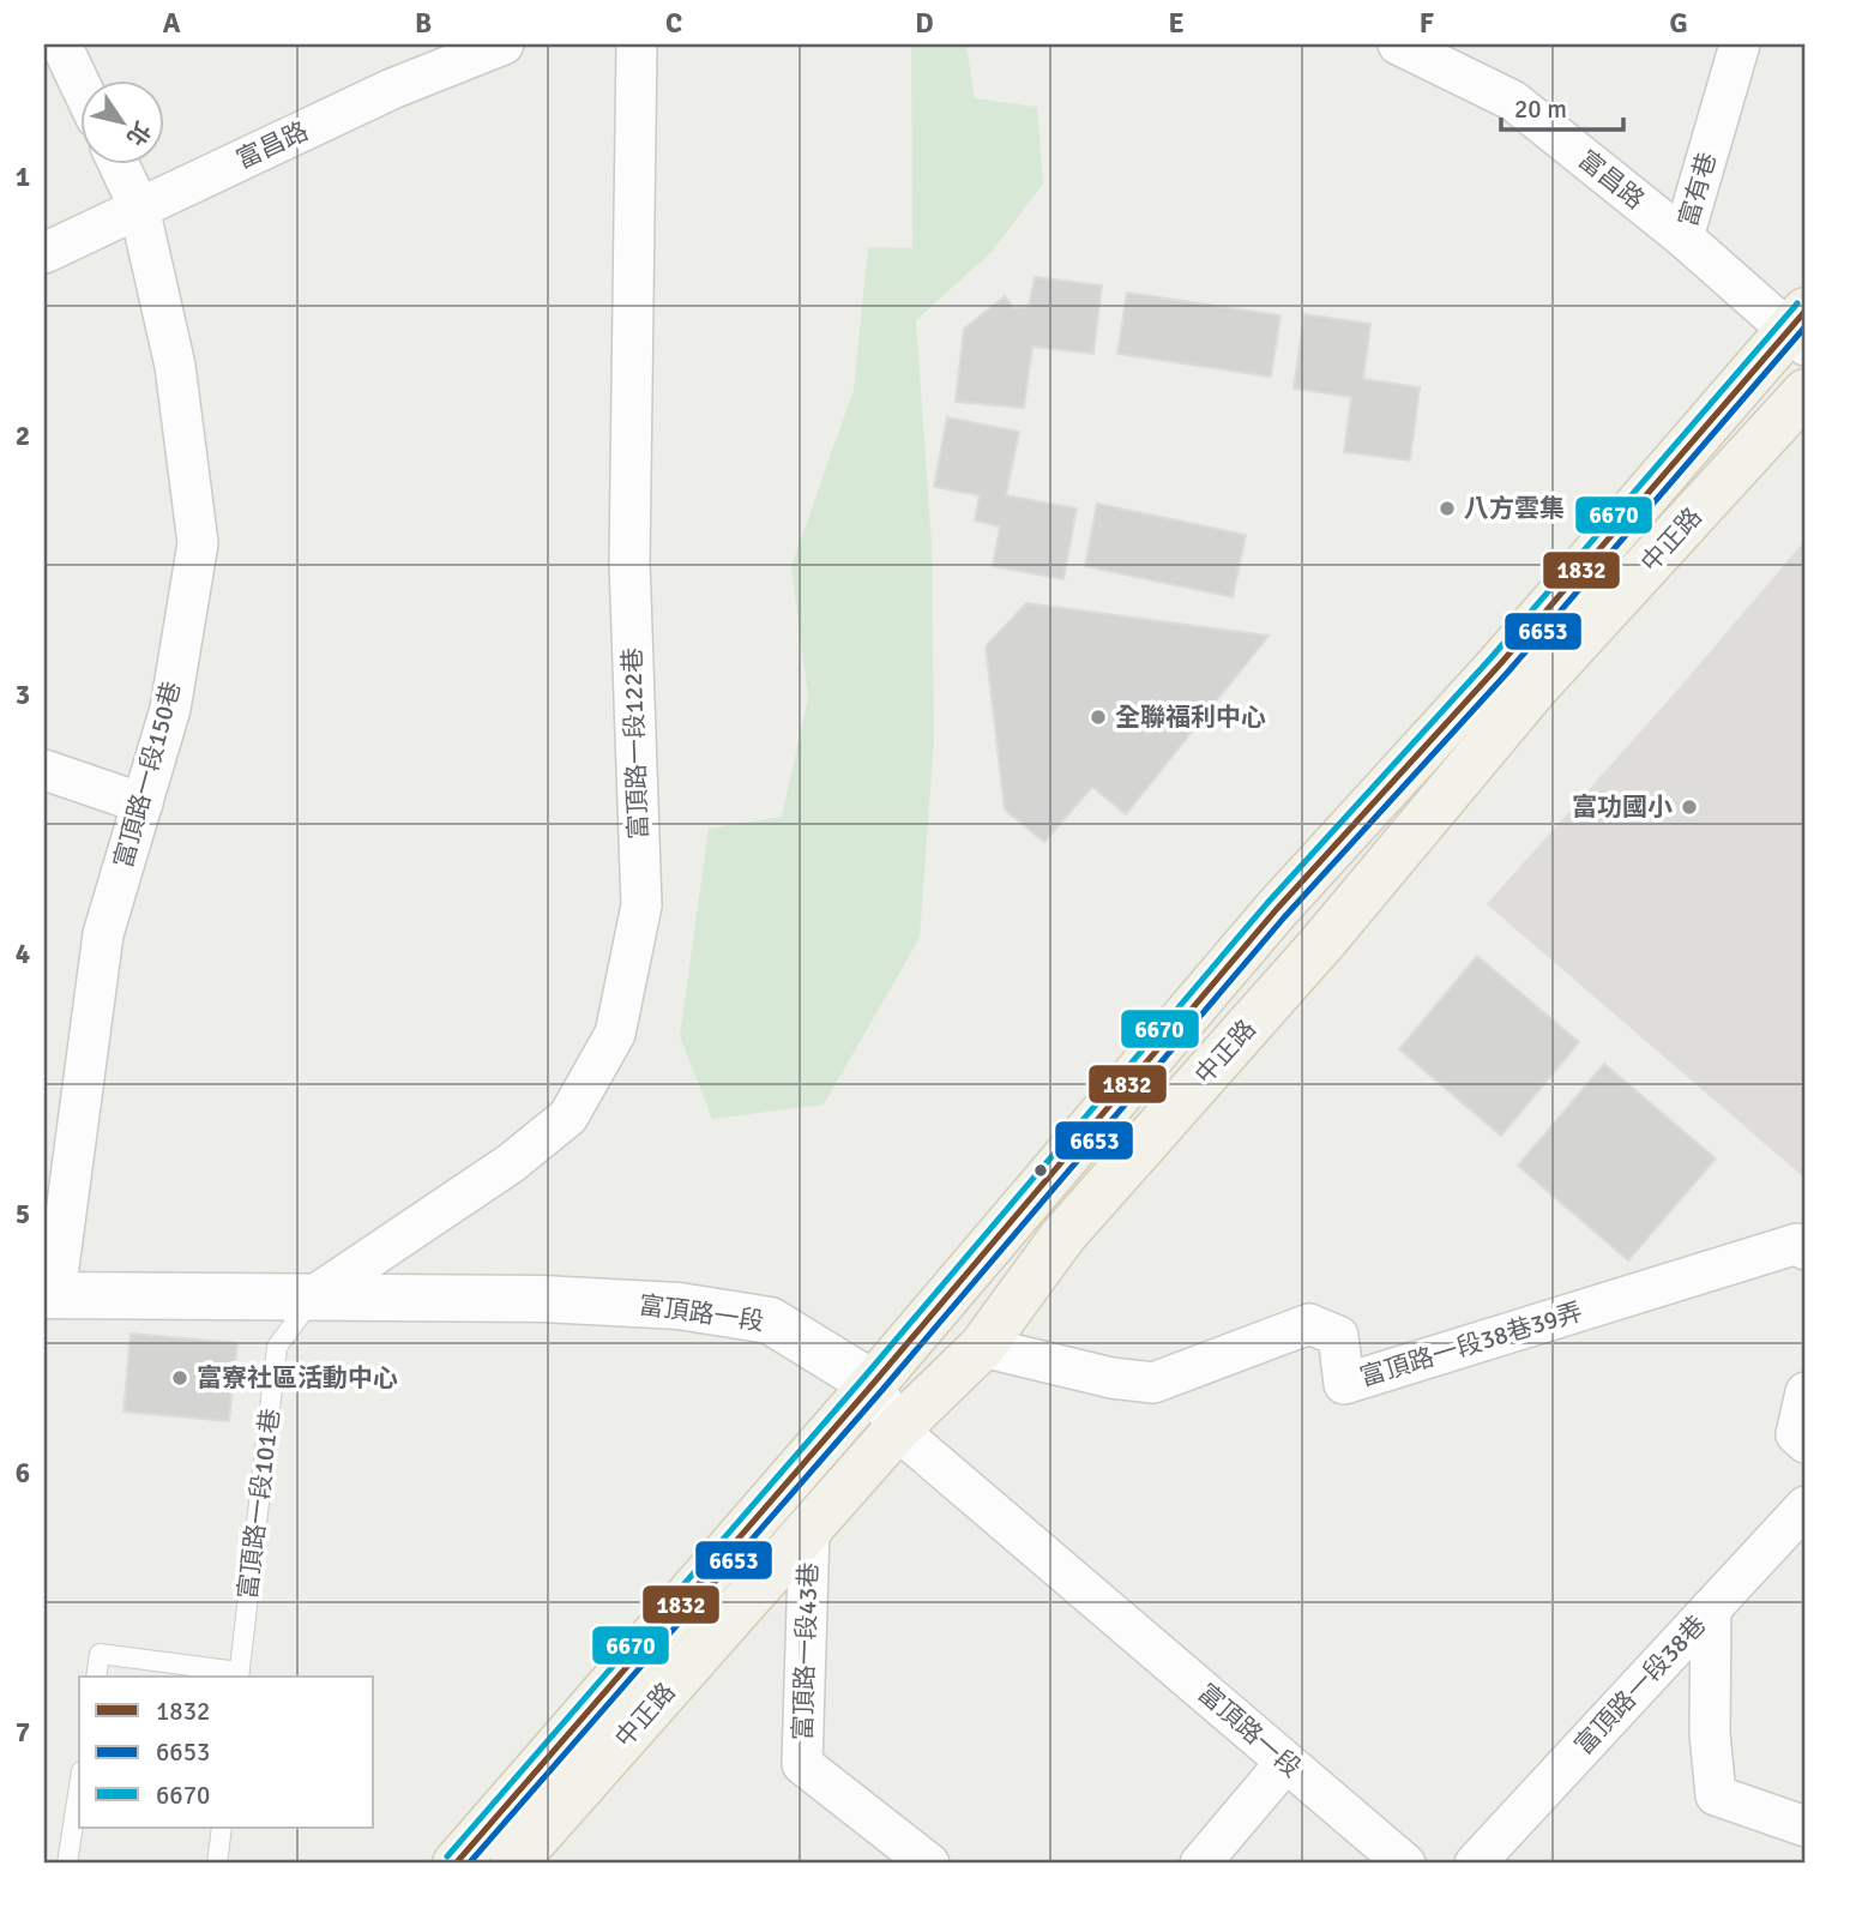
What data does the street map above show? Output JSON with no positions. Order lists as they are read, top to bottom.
{
  "streets": {
    "main road": ["中正路"],
    "street": [
      "富昌路",
      "富有巷",
      "富頂路一段122巷",
      "富頂路一段150巷",
      "富頂路一段",
      "富頂路一段38巷39弄",
      "富頂路一段43巷",
      "富頂路一段38巷"
    ],
    "lane": ["富頂路一段101巷"]
  },
  "crossings": [
    ["富昌路", "富有巷"],
    ["富昌路", "中正路"],
    ["富昌路", "富頂路一段150巷"],
    ["中正路", "富頂路一段"],
    ["中正路", "富頂路一段38巷39弄"],
    ["中正路", "富頂路一段43巷"],
    ["富頂路一段122巷", "富頂路一段"],
    ["富頂路一段122巷", "富頂路一段101巷"],
    ["富頂路一段150巷", "富頂路一段"],
    ["富頂路一段", "富頂路一段101巷"]
  ],
  "places": [
    "八方雲集",
    "全聯福利中心",
    "富功國小",
    "富寮社區活動中心"
  ],
  "lines": ["transit line 6670", "transit line 1832", "transit line 6653"],
  "legend": ["1832", "6653", "6670"],
  "scale_bar": "20 m",
  "north": "bottom right",
  "grid": {
    "columns": [
      "A",
      "B",
      "C",
      "D",
      "E",
      "F",
      "G"
    ],
    "rows": [
      "1",
      "2",
      "3",
      "4",
      "5",
      "6",
      "7"
    ]
  }
}
